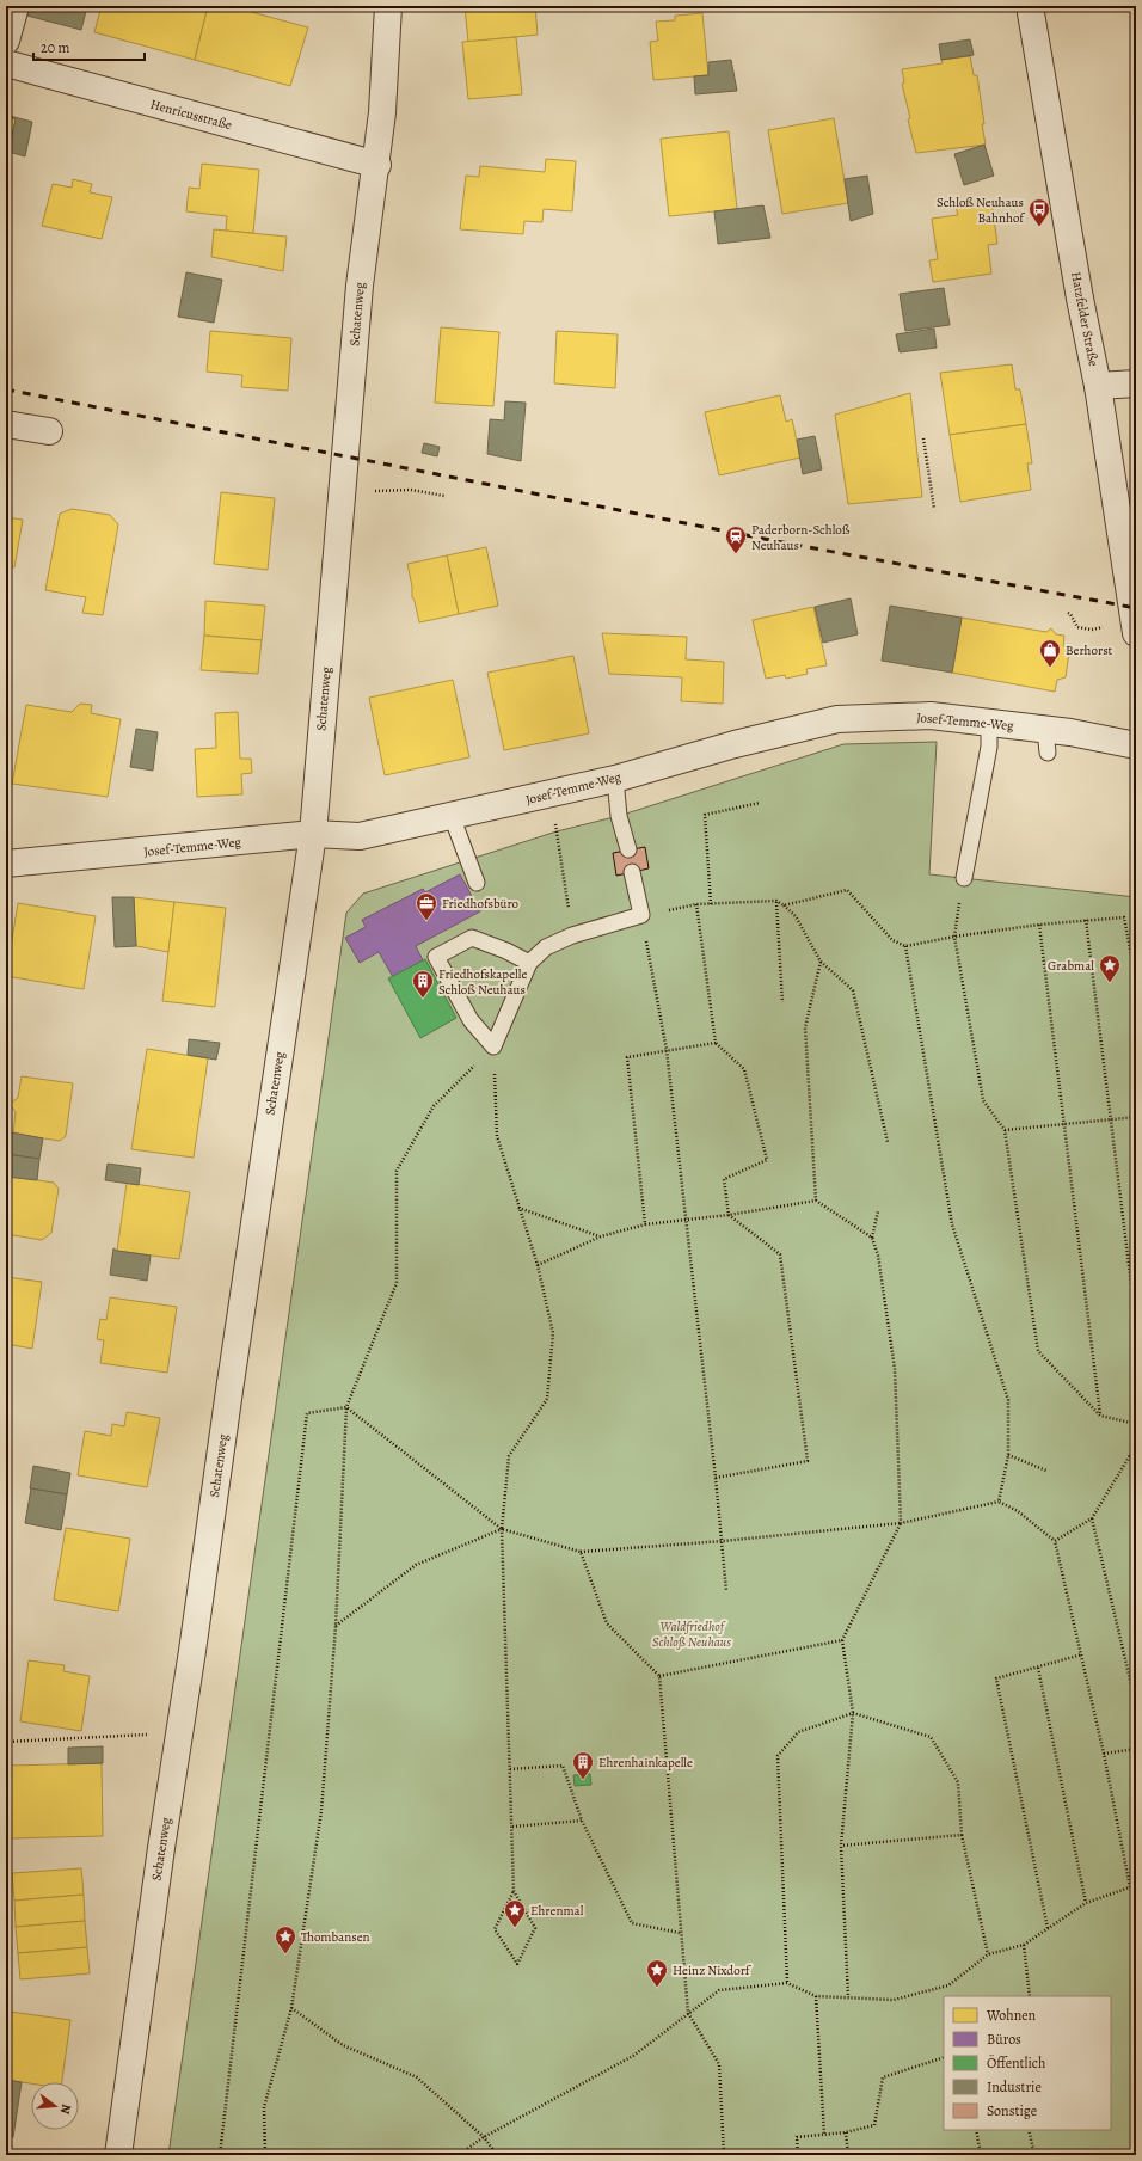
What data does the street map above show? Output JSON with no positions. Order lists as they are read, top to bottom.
{
  "streets": {
    "street": [
      "Henricusstraße",
      "Schatenweg",
      "Hatzfelder Straße",
      "Josef-Temme-Weg"
    ]
  },
  "crossings": [
    ["Henricusstraße", "Schatenweg"],
    ["Schatenweg", "Josef-Temme-Weg"]
  ],
  "parks": ["Waldfriedhof Schloß Neuhaus"],
  "places": {
    "bus stop": ["Schloß Neuhaus Bahnhof"],
    "station": ["Paderborn-Schloß Neuhaus"],
    "shop": ["Berhorst"],
    "office": ["Friedhofsbüro"],
    "place": [
      "Grabmal",
      "Ehrenmal",
      "Thombansen",
      "Heinz Nixdorf"
    ],
    "building": ["Friedhofskapelle Schloß Neuhaus", "Ehrenhainkapelle"]
  },
  "legend": [
    "Wohnen",
    "Büros",
    "Öffentlich",
    "Industrie",
    "Sonstige"
  ],
  "scale_bar": "20 m",
  "north": "right"
}
